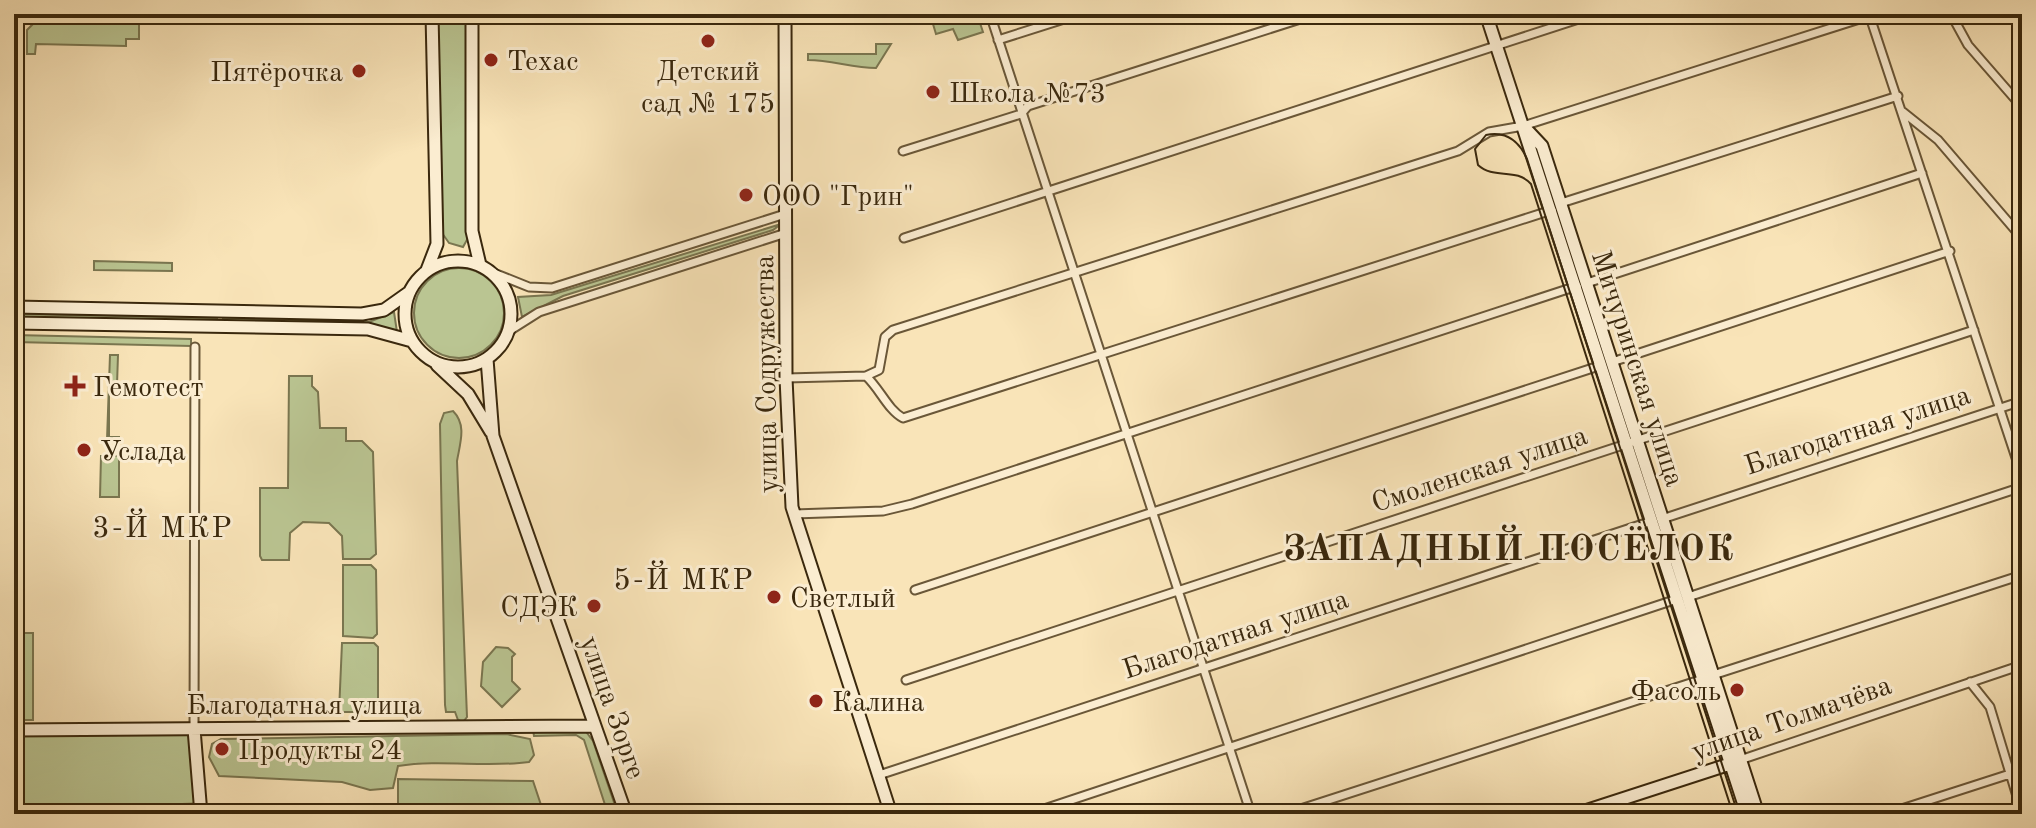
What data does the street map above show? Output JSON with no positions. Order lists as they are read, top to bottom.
{
  "streets": {
    "main road": [
      "Мичуринская улица",
      "улица Содружества",
      "Благодатная улица",
      "улица Зорге",
      "улица Толмачёва"
    ],
    "street": ["Смоленская улица"]
  },
  "crossings": [
    ["Мичуринская улица", "Благодатная улица"],
    ["Мичуринская улица", "Смоленская улица"],
    ["Мичуринская улица", "улица Толмачёва"],
    ["улица Содружества", "Благодатная улица"],
    ["Благодатная улица", "улица Зорге"]
  ],
  "districts": ["3-Й МКР", "ЗАПАДНЫЙ ПОСЁЛОК", "5-Й МКР"],
  "places": {
    "other": [
      "Детский сад № 175",
      "Техас",
      "Пятёрочка",
      "Школа №73",
      "ООО \"Грин\"",
      "Услада",
      "Светлый",
      "СДЭК",
      "Фасоль",
      "Калина",
      "Продукты 24"
    ],
    "health": ["Гемотест"]
  }
}
